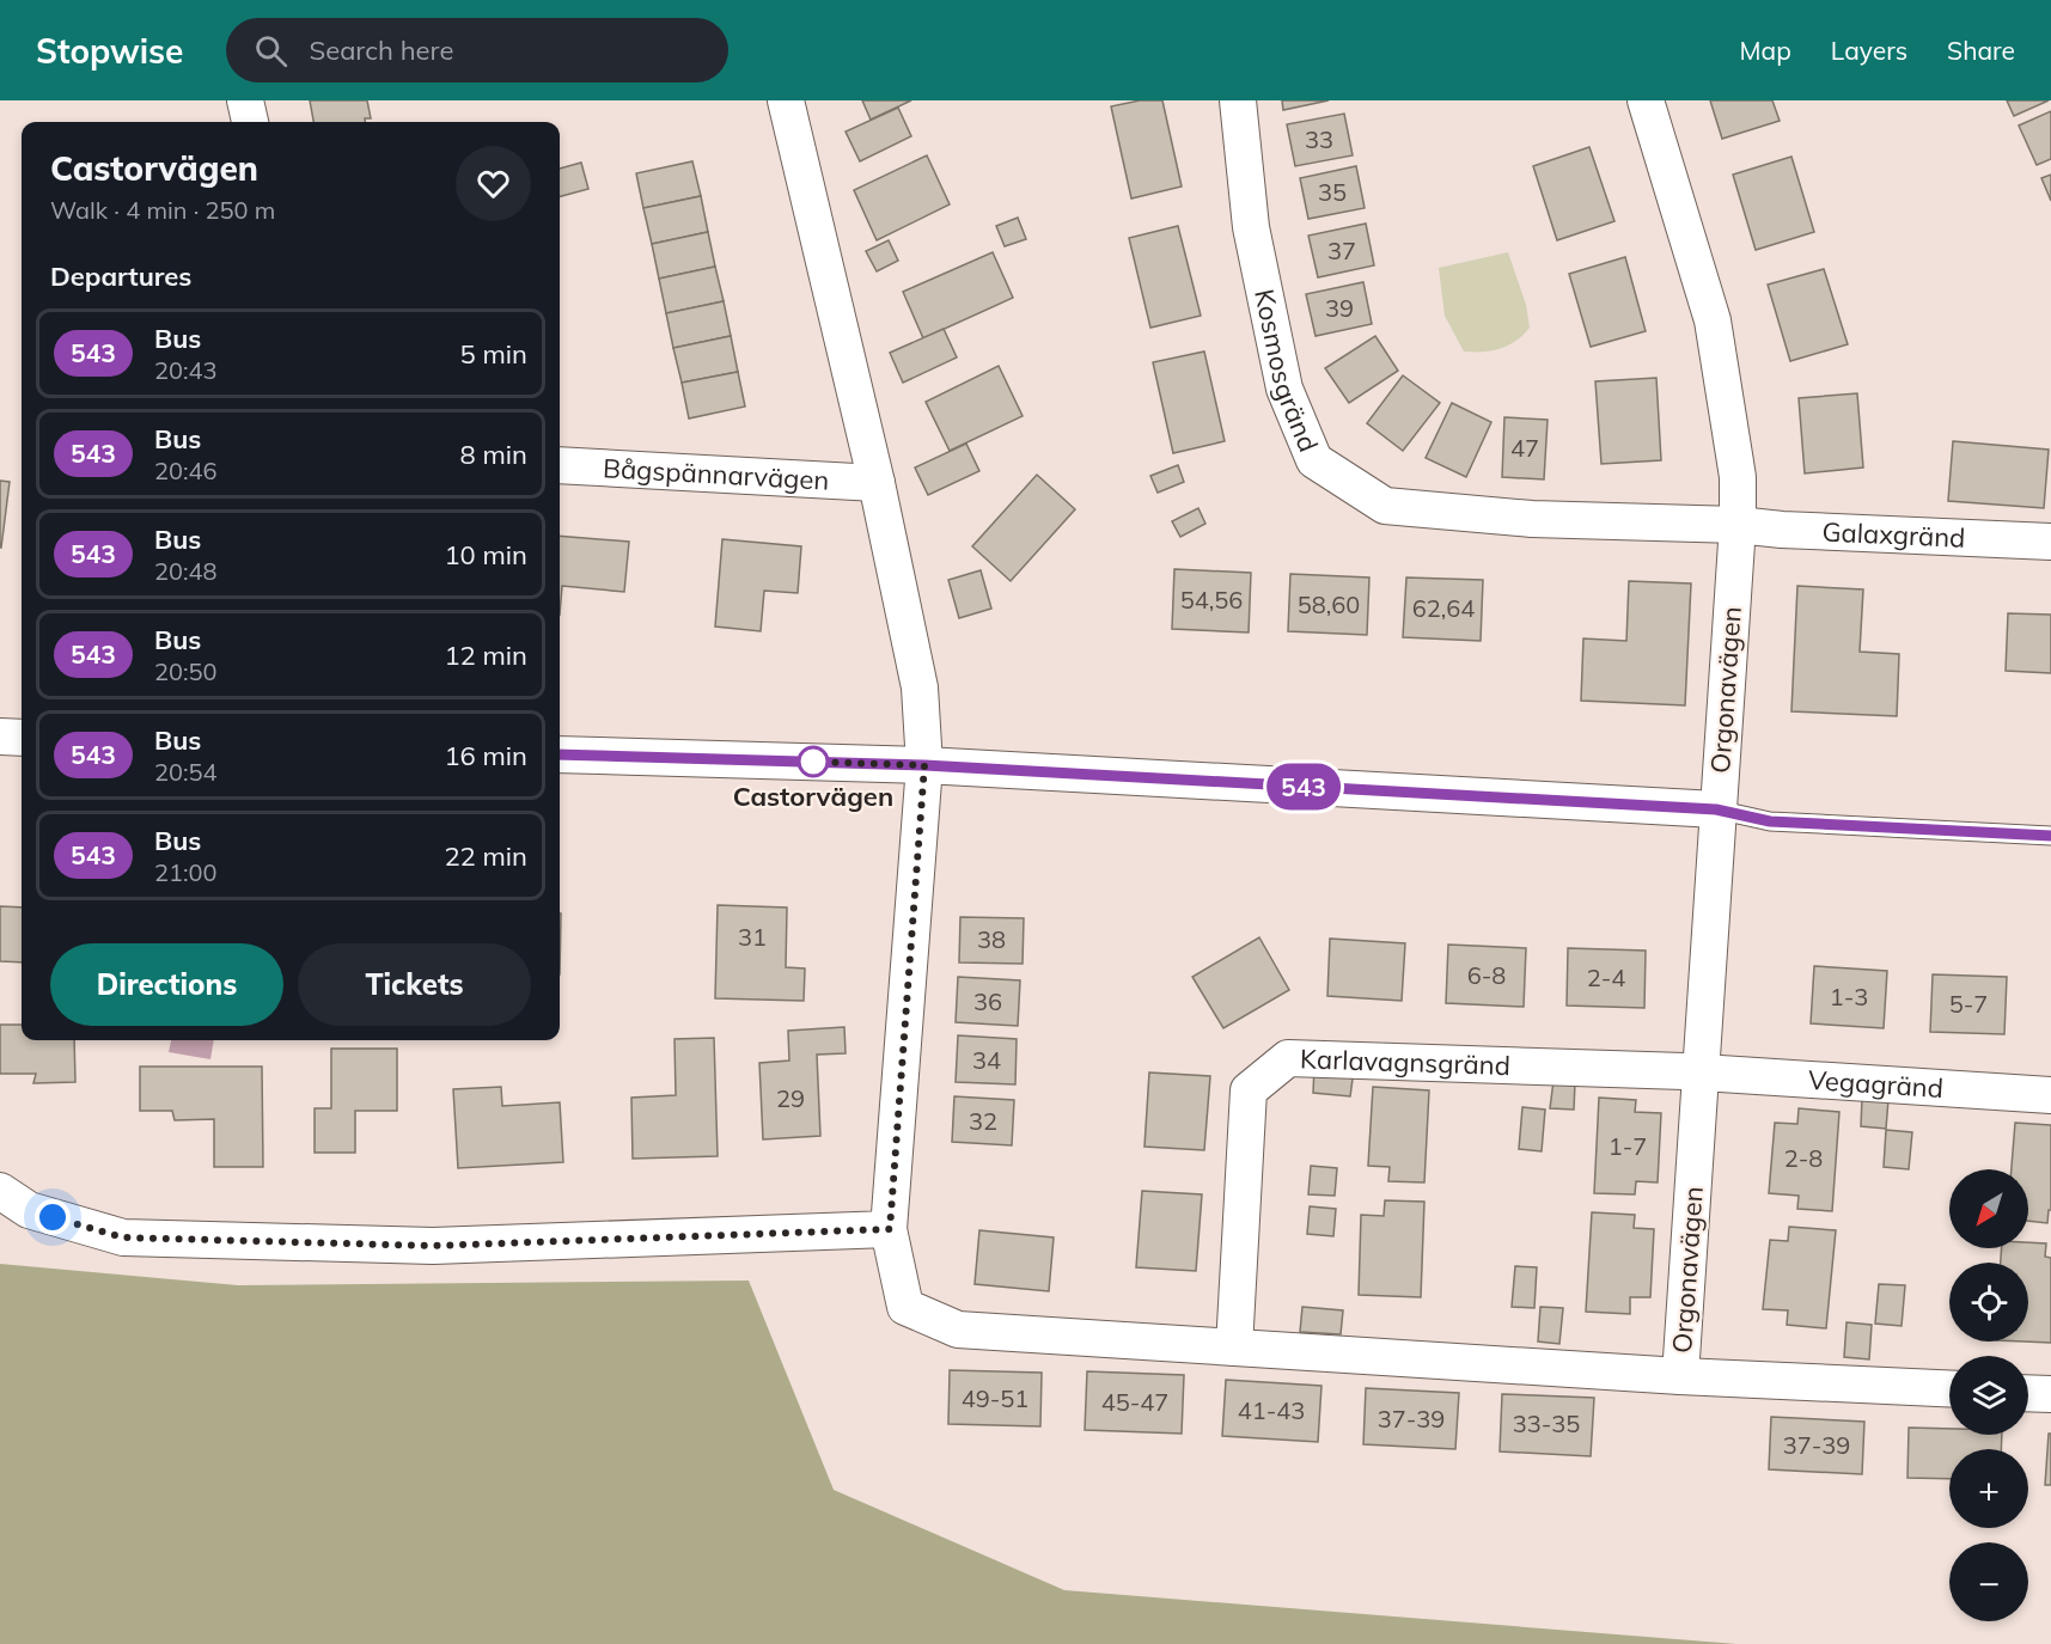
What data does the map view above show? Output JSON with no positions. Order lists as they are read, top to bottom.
{
  "streets": {
    "street": [
      "Kosmosgränd",
      "Bågspännarvägen",
      "Galaxgränd",
      "Orgonavägen",
      "Karlavagnsgränd",
      "Vegagränd"
    ]
  },
  "crossings": [
    ["Kosmosgränd", "Galaxgränd"],
    ["Kosmosgränd", "Orgonavägen"],
    ["Galaxgränd", "Orgonavägen"],
    ["Orgonavägen", "Karlavagnsgränd"],
    ["Orgonavägen", "Vegagränd"],
    ["Karlavagnsgränd", "Vegagränd"]
  ],
  "places": ["Castorvägen"],
  "lines": ["bus line 543"],
  "house_numbers": [
    "33",
    "35",
    "37",
    "39",
    "47",
    "54,56",
    "58,60",
    "62,64",
    "31",
    "38",
    "6-8",
    "2-4",
    "1-3",
    "36",
    "5-7",
    "34",
    "29",
    "32",
    "1-7",
    "2-8",
    "49-51",
    "45-47",
    "41-43",
    "37-39",
    "33-35",
    "37-39"
  ],
  "north": "bottom left",
  "page": {
    "header": "Stopwise",
    "search": "Search here",
    "nav": ["Map", "Layers", "Share"],
    "on_map": "543",
    "heading": [
      ["Castorvägen", "Walk · 4 min · 250 m"],
      "Departures"
    ],
    "list": [
      {
        "mark": "543",
        "name": "Bus",
        "note": "20:43",
        "value": "5 min"
      },
      {
        "mark": "543",
        "name": "Bus",
        "note": "20:46",
        "value": "8 min"
      },
      {
        "mark": "543",
        "name": "Bus",
        "note": "20:48",
        "value": "10 min"
      },
      {
        "mark": "543",
        "name": "Bus",
        "note": "20:50",
        "value": "12 min"
      },
      {
        "mark": "543",
        "name": "Bus",
        "note": "20:54",
        "value": "16 min"
      },
      {
        "mark": "543",
        "name": "Bus",
        "note": "21:00",
        "value": "22 min"
      }
    ],
    "buttons": ["Directions", "Tickets"],
    "map_buttons": ["+", "−"]
  }
}
